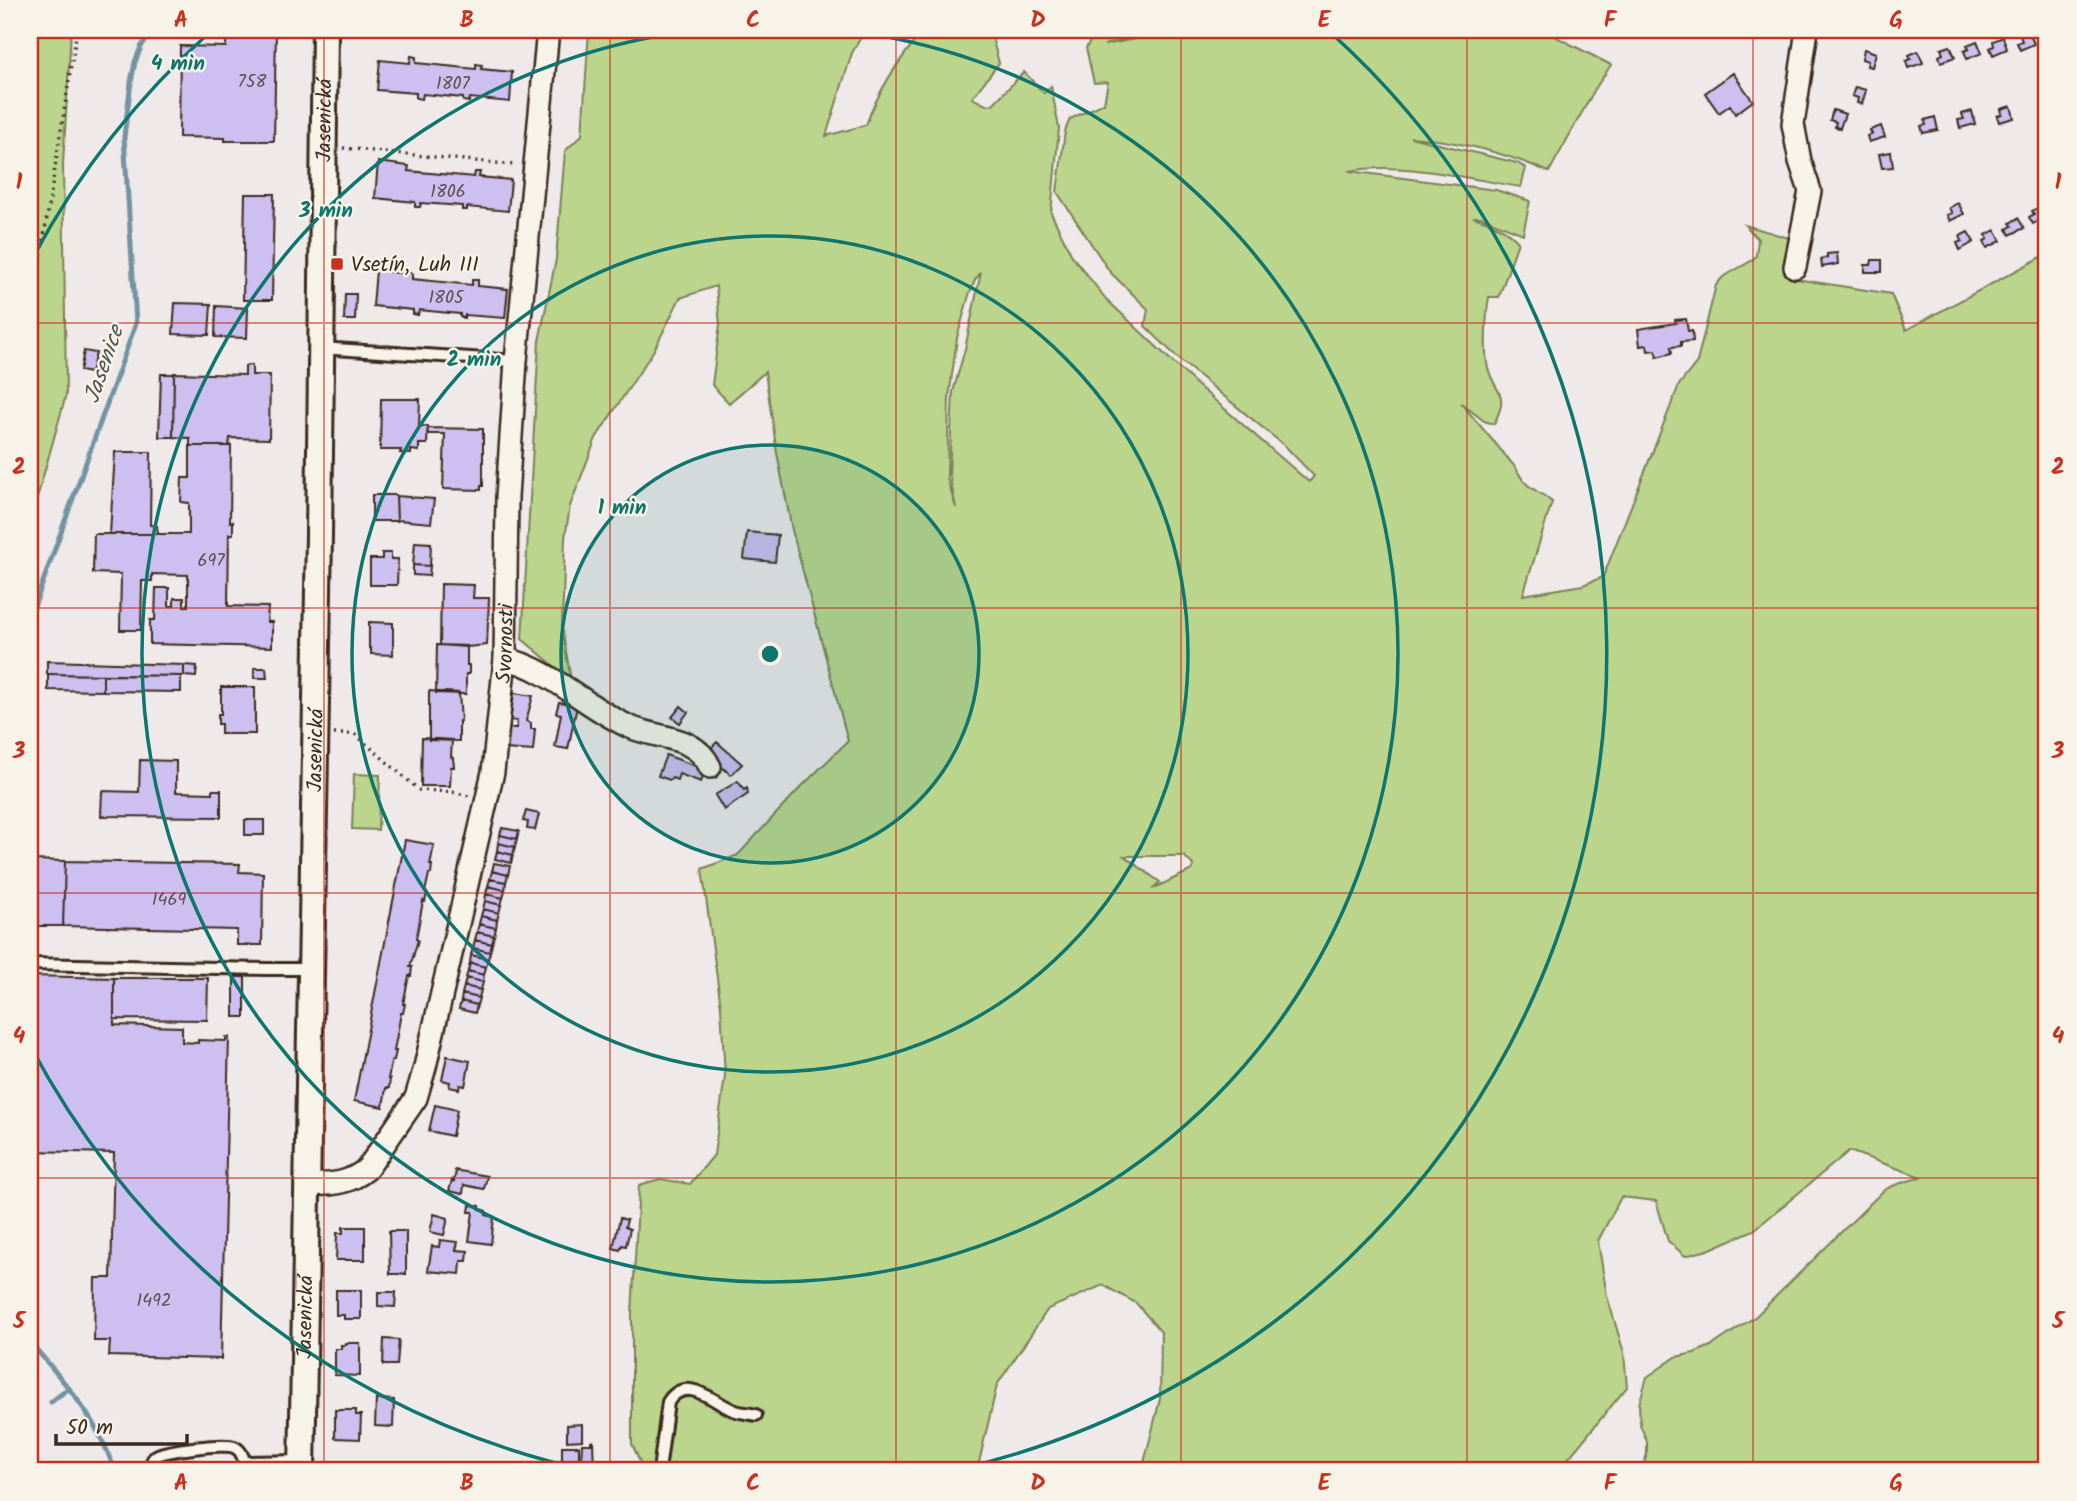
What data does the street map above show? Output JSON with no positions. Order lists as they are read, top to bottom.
{
  "streets": {
    "street": ["Jasenická", "Svornosti"]
  },
  "crossings": [
    ["Jasenická", "Svornosti"]
  ],
  "water": ["Jasenice"],
  "places": {
    "transit": ["Vsetín, Luh III"]
  },
  "house_numbers": [
    "758",
    "1807",
    "1806",
    "1805",
    "697",
    "1469",
    "1492"
  ],
  "scale_bar": "50 m",
  "grid": {
    "columns": [
      "A",
      "B",
      "C",
      "D",
      "E",
      "F",
      "G"
    ],
    "rows": [
      "1",
      "2",
      "3",
      "4",
      "5"
    ]
  },
  "rings": [
    "4 min",
    "3 min",
    "2 min",
    "1 min"
  ]
}
